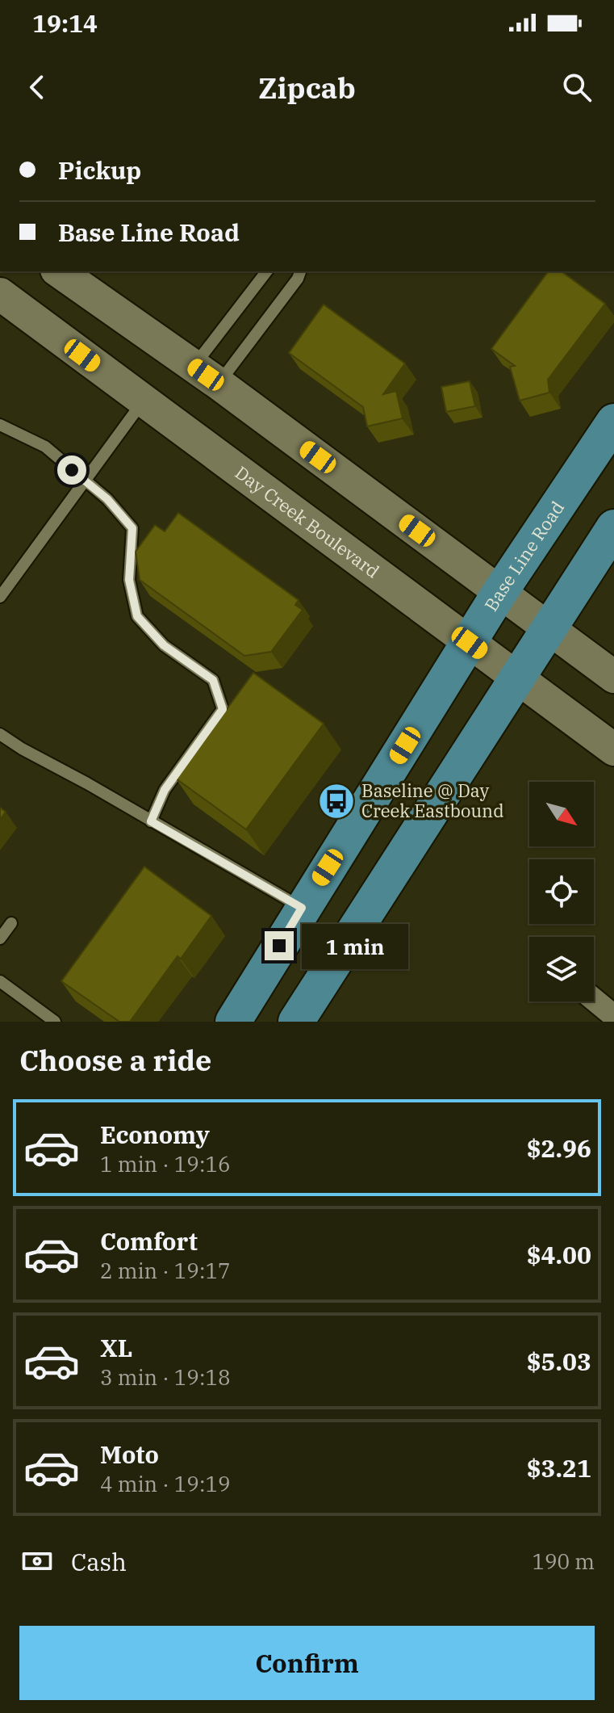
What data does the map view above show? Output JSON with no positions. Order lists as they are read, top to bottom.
{
  "streets": {
    "main road": ["Day Creek Boulevard", "Base Line Road"]
  },
  "crossings": [
    ["Day Creek Boulevard", "Base Line Road"]
  ],
  "places": {
    "bus stop": ["Baseline @ Day Creek Eastbound"]
  },
  "north": "bottom right",
  "page": {
    "status": "19:14",
    "header": "Zipcab",
    "banner": ["Pickup", "Base Line Road"],
    "bubble": "1 min",
    "heading": "Choose a ride",
    "list": [
      {
        "name": "Economy",
        "note": "1 min · 19:16",
        "value": "$2.96"
      },
      {
        "name": "Comfort",
        "note": "2 min · 19:17",
        "value": "$4.00"
      },
      {
        "name": "XL",
        "note": "3 min · 19:18",
        "value": "$5.03"
      },
      {
        "name": "Moto",
        "note": "4 min · 19:19",
        "value": "$3.21"
      }
    ],
    "pay": ["Cash", "190 m"],
    "buttons": "Confirm"
  }
}
